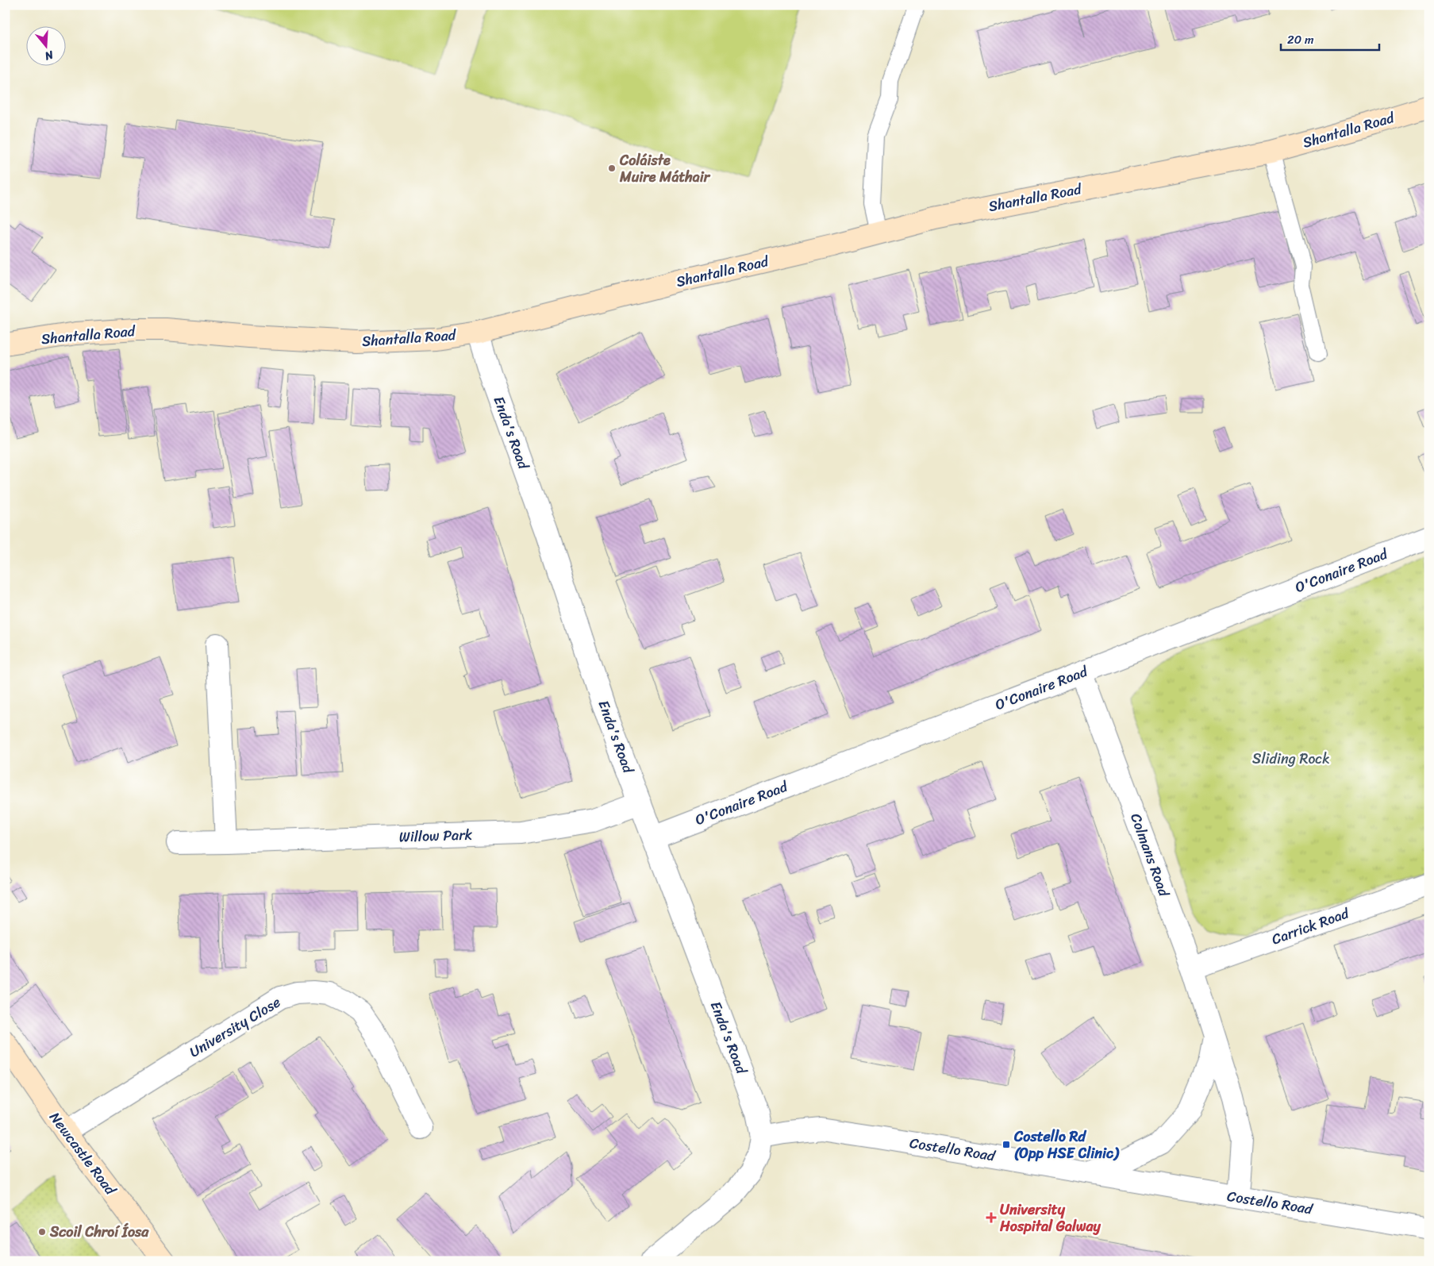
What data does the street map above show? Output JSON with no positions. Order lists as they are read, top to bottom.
{
  "streets": {
    "street": [
      "Shantalla Road",
      "Enda's Road",
      "O'Conaire Road",
      "Willow Park",
      "Colmans Road",
      "Carrick Road",
      "University Close",
      "Costello Road",
      "Newcastle Road"
    ]
  },
  "crossings": [
    ["Shantalla Road", "Enda's Road"],
    ["Enda's Road", "O'Conaire Road"],
    ["Enda's Road", "Willow Park"],
    ["Enda's Road", "Costello Road"],
    ["O'Conaire Road", "Colmans Road"],
    ["Colmans Road", "Carrick Road"],
    ["Colmans Road", "Costello Road"],
    ["University Close", "Newcastle Road"]
  ],
  "parks": ["Sliding Rock"],
  "places": {
    "other": ["Coláiste Muire Máthair", "Scoil Chroí Íosa"],
    "transit": ["Costello Rd (Opp HSE Clinic)"],
    "health": ["University Hospital Galway"]
  },
  "scale_bar": "20 m",
  "north": "bottom"
}
